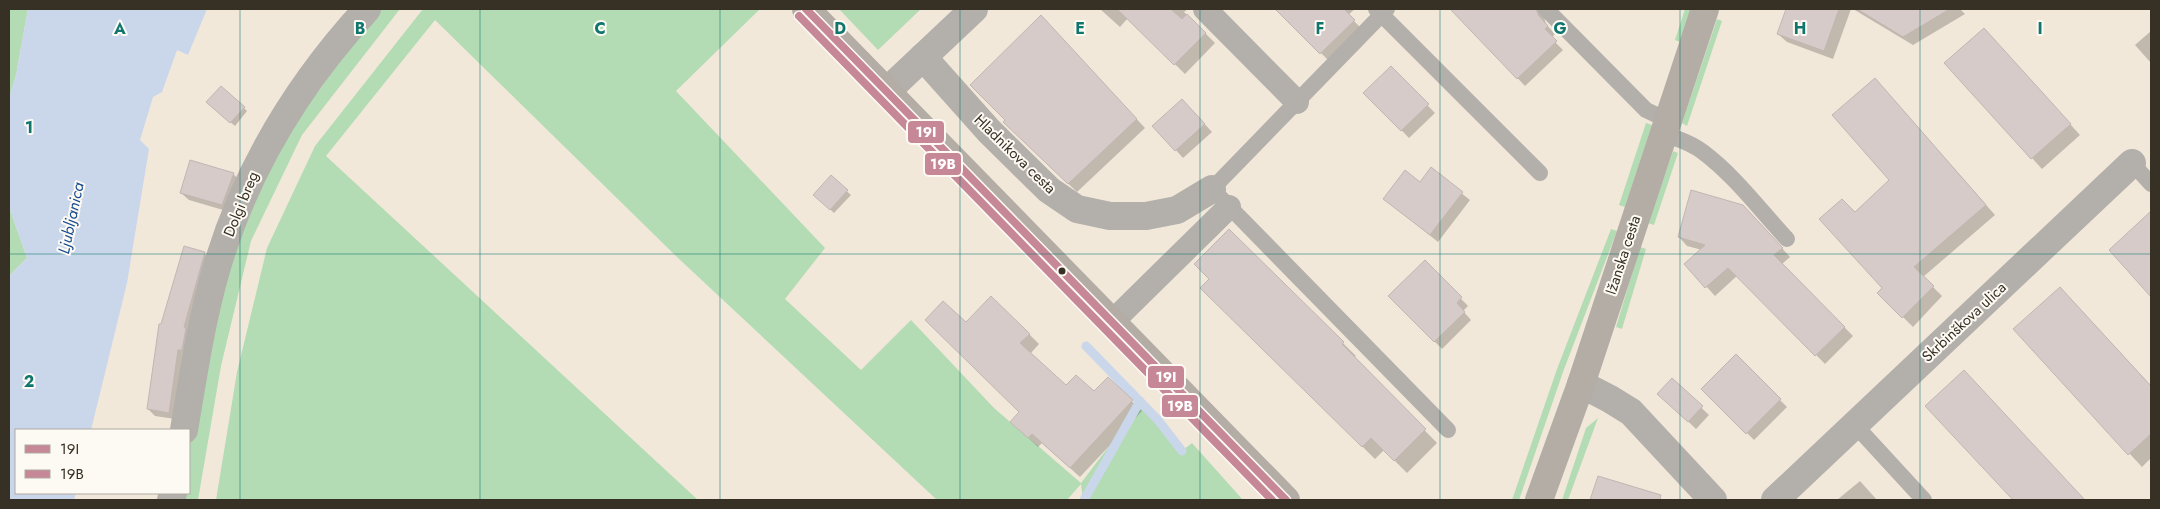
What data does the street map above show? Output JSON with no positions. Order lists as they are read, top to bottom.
{
  "streets": {
    "main road": ["Ižanska cesta"],
    "street": ["Hladnikova cesta", "Dolgi breg", "Skrbinškova ulica"]
  },
  "water": ["Ljubljanica"],
  "lines": ["transit line 19I", "transit line 19B"],
  "legend": ["19I", "19B"],
  "grid": {
    "columns": [
      "A",
      "B",
      "C",
      "D",
      "E",
      "F",
      "G",
      "H",
      "I"
    ],
    "rows": ["1", "2"]
  }
}
